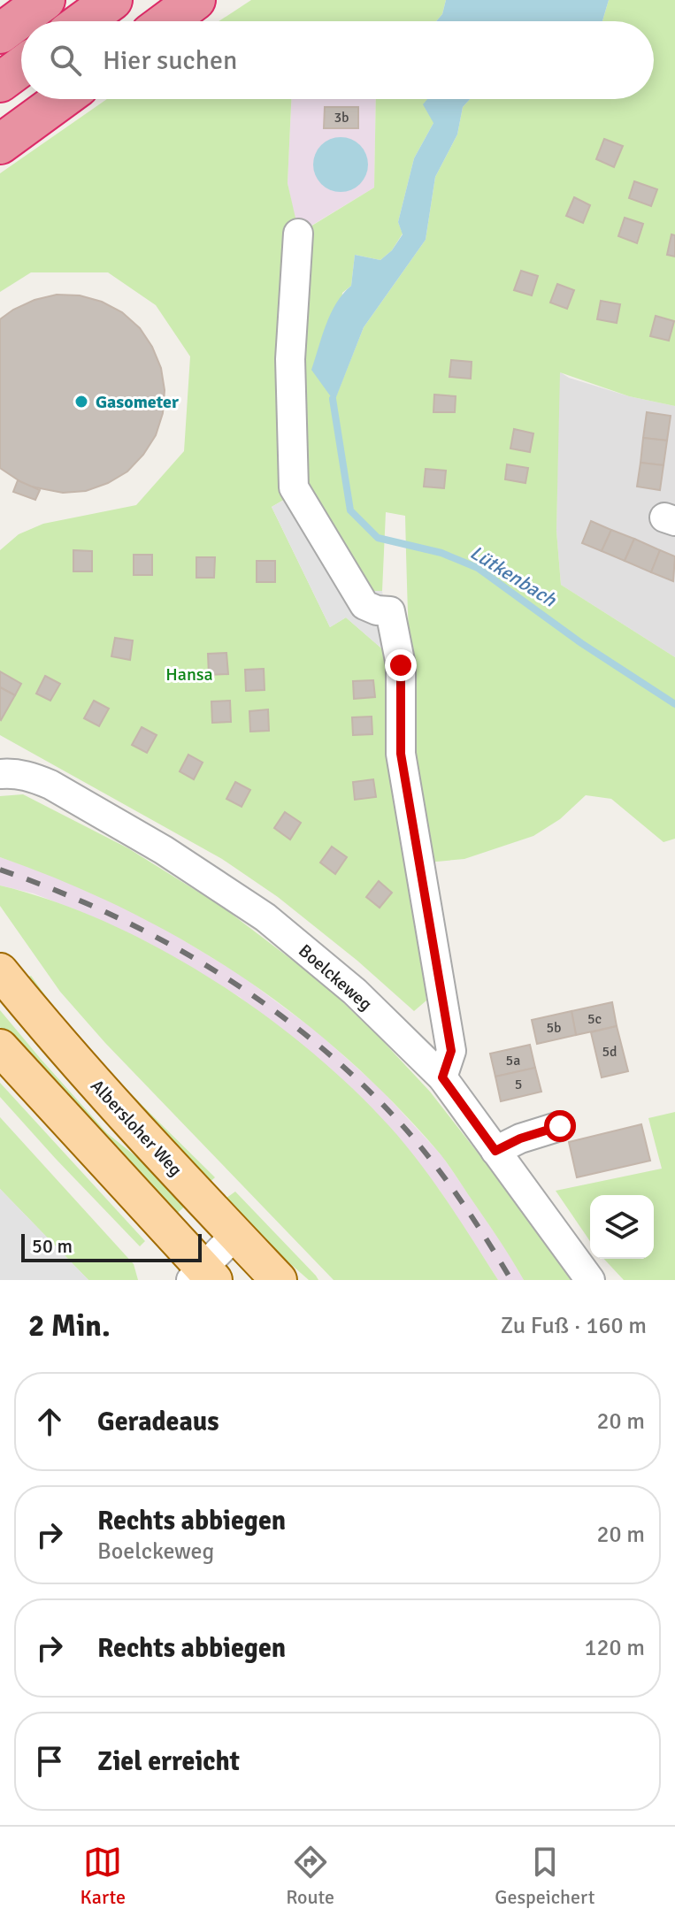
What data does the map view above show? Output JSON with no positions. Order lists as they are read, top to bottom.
{
  "streets": {
    "main road": ["Albersloher Weg"],
    "street": ["Boelckeweg"]
  },
  "water": ["Lütkenbach"],
  "parks": ["Hansa"],
  "places": ["Gasometer"],
  "house_numbers": [
    "3b",
    "5c",
    "5b",
    "5d",
    "5a",
    "5"
  ],
  "scale_bar": "50 m",
  "page": {
    "search": "Hier suchen",
    "scale": "50 m",
    "heading": ["2 Min.", "Zu Fuß · 160 m"],
    "list": [
      ["Geradeaus", "20 m"],
      ["Rechts abbiegen", "Boelckeweg", "20 m"],
      ["Rechts abbiegen", "120 m"],
      "Ziel erreicht"
    ],
    "nav": ["Karte", "Route", "Gespeichert"]
  }
}
